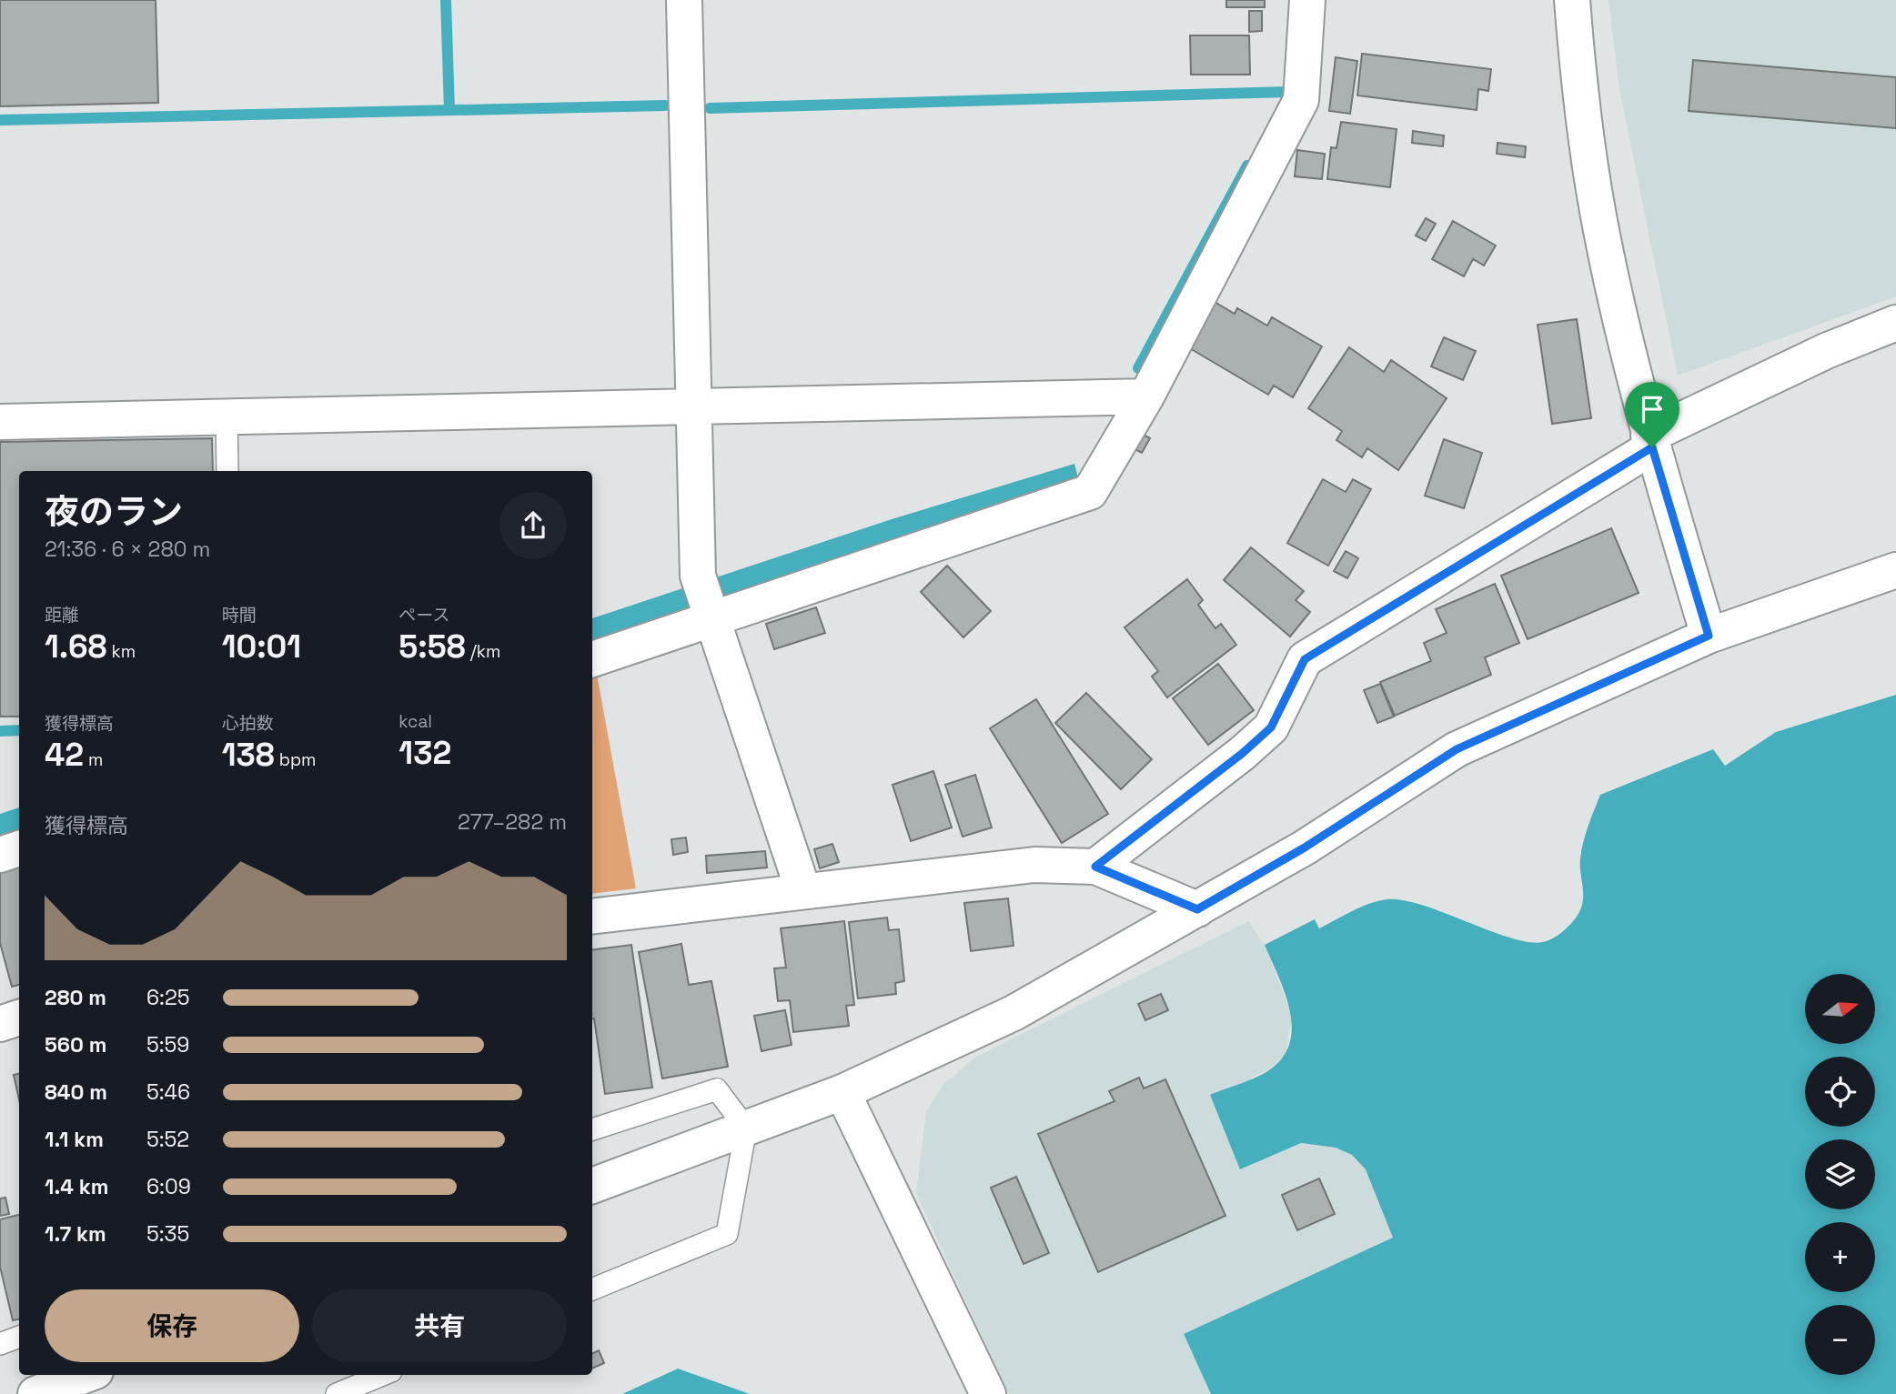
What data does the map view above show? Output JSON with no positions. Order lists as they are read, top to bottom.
{
  "north": "right",
  "page": {
    "heading": ["夜のラン", "21:36 · 6 × 280 m"],
    "stats": [
      ["距離", "1.68 km"],
      ["時間", "10:01"],
      ["ペース", "5:58 /km"],
      ["獲得標高", "42 m"],
      ["心拍数", "138 bpm"],
      ["kcal", "132"]
    ],
    "chart": ["獲得標高", "277–282 m"],
    "map_buttons": ["+", "−"],
    "list": [
      {
        "name": "280 m",
        "note": "6:25"
      },
      {
        "name": "560 m",
        "note": "5:59"
      },
      {
        "name": "840 m",
        "note": "5:46"
      },
      {
        "name": "1.1 km",
        "note": "5:52"
      },
      {
        "name": "1.4 km",
        "note": "6:09"
      },
      {
        "name": "1.7 km",
        "note": "5:35"
      }
    ],
    "buttons": ["保存", "共有"]
  }
}
